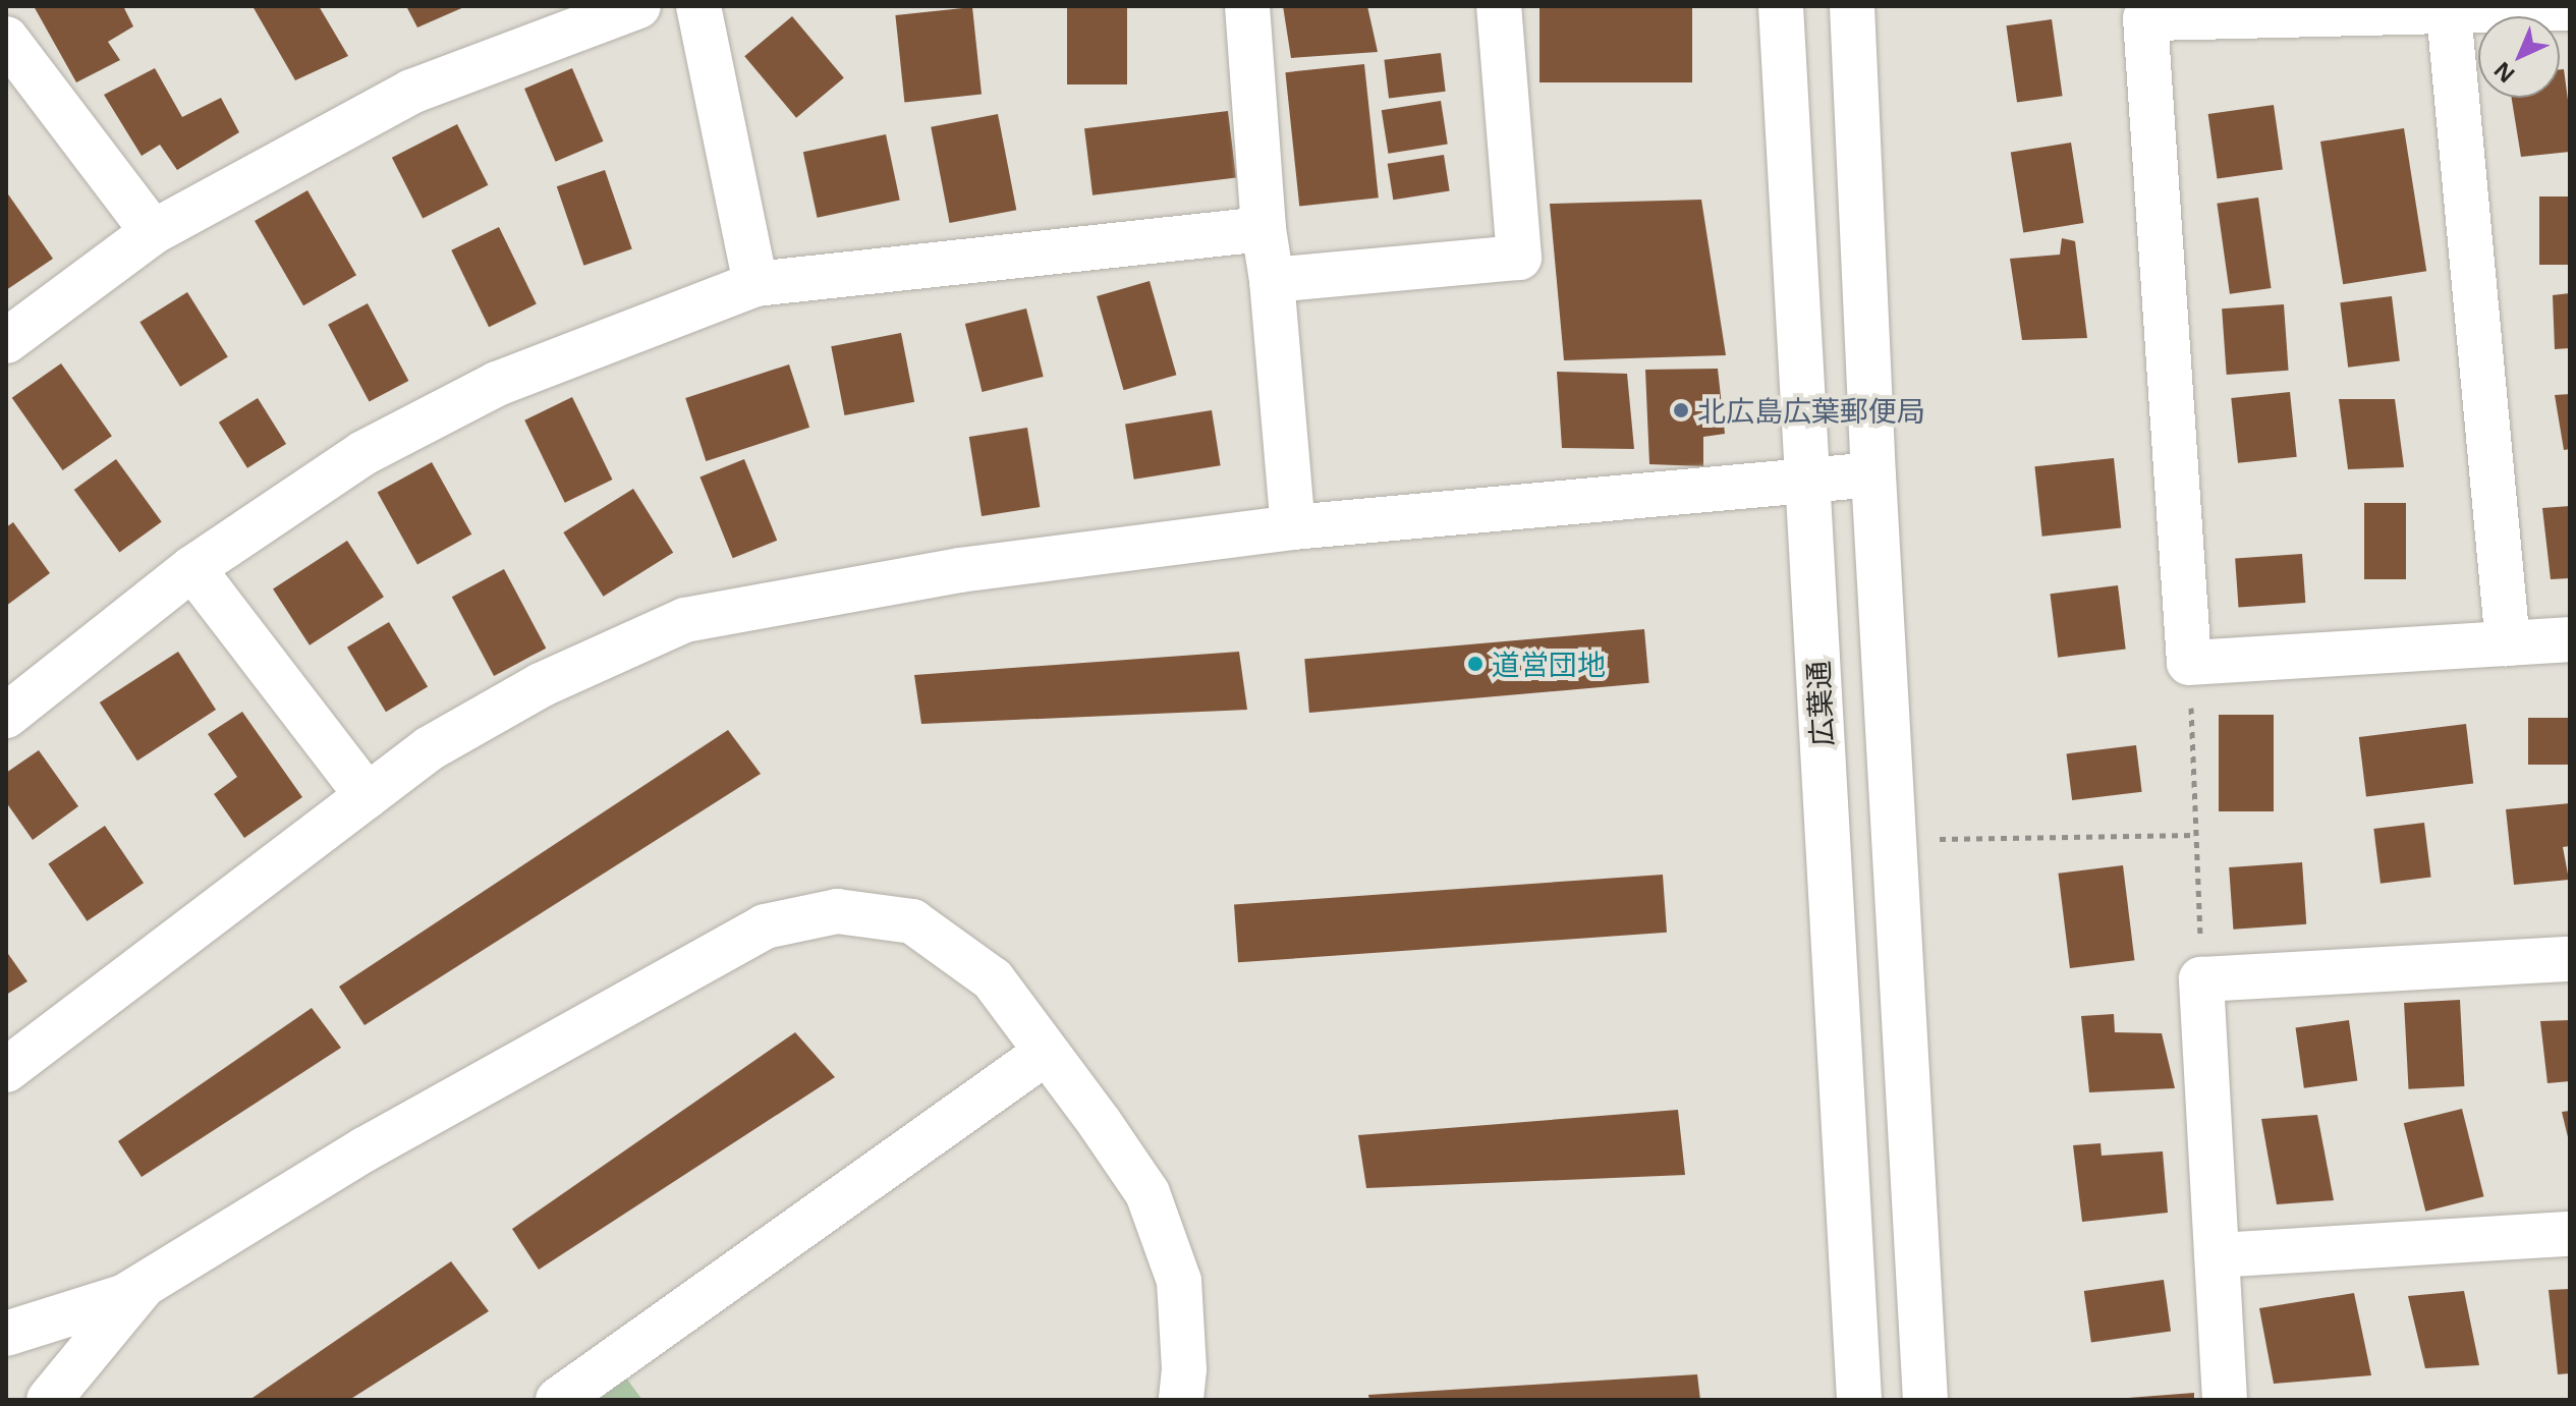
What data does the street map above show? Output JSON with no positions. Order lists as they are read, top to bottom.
{
  "streets": {
    "street": ["広葉通"]
  },
  "places": ["北広島広葉郵便局", "道営団地"],
  "north": "bottom left"
}
